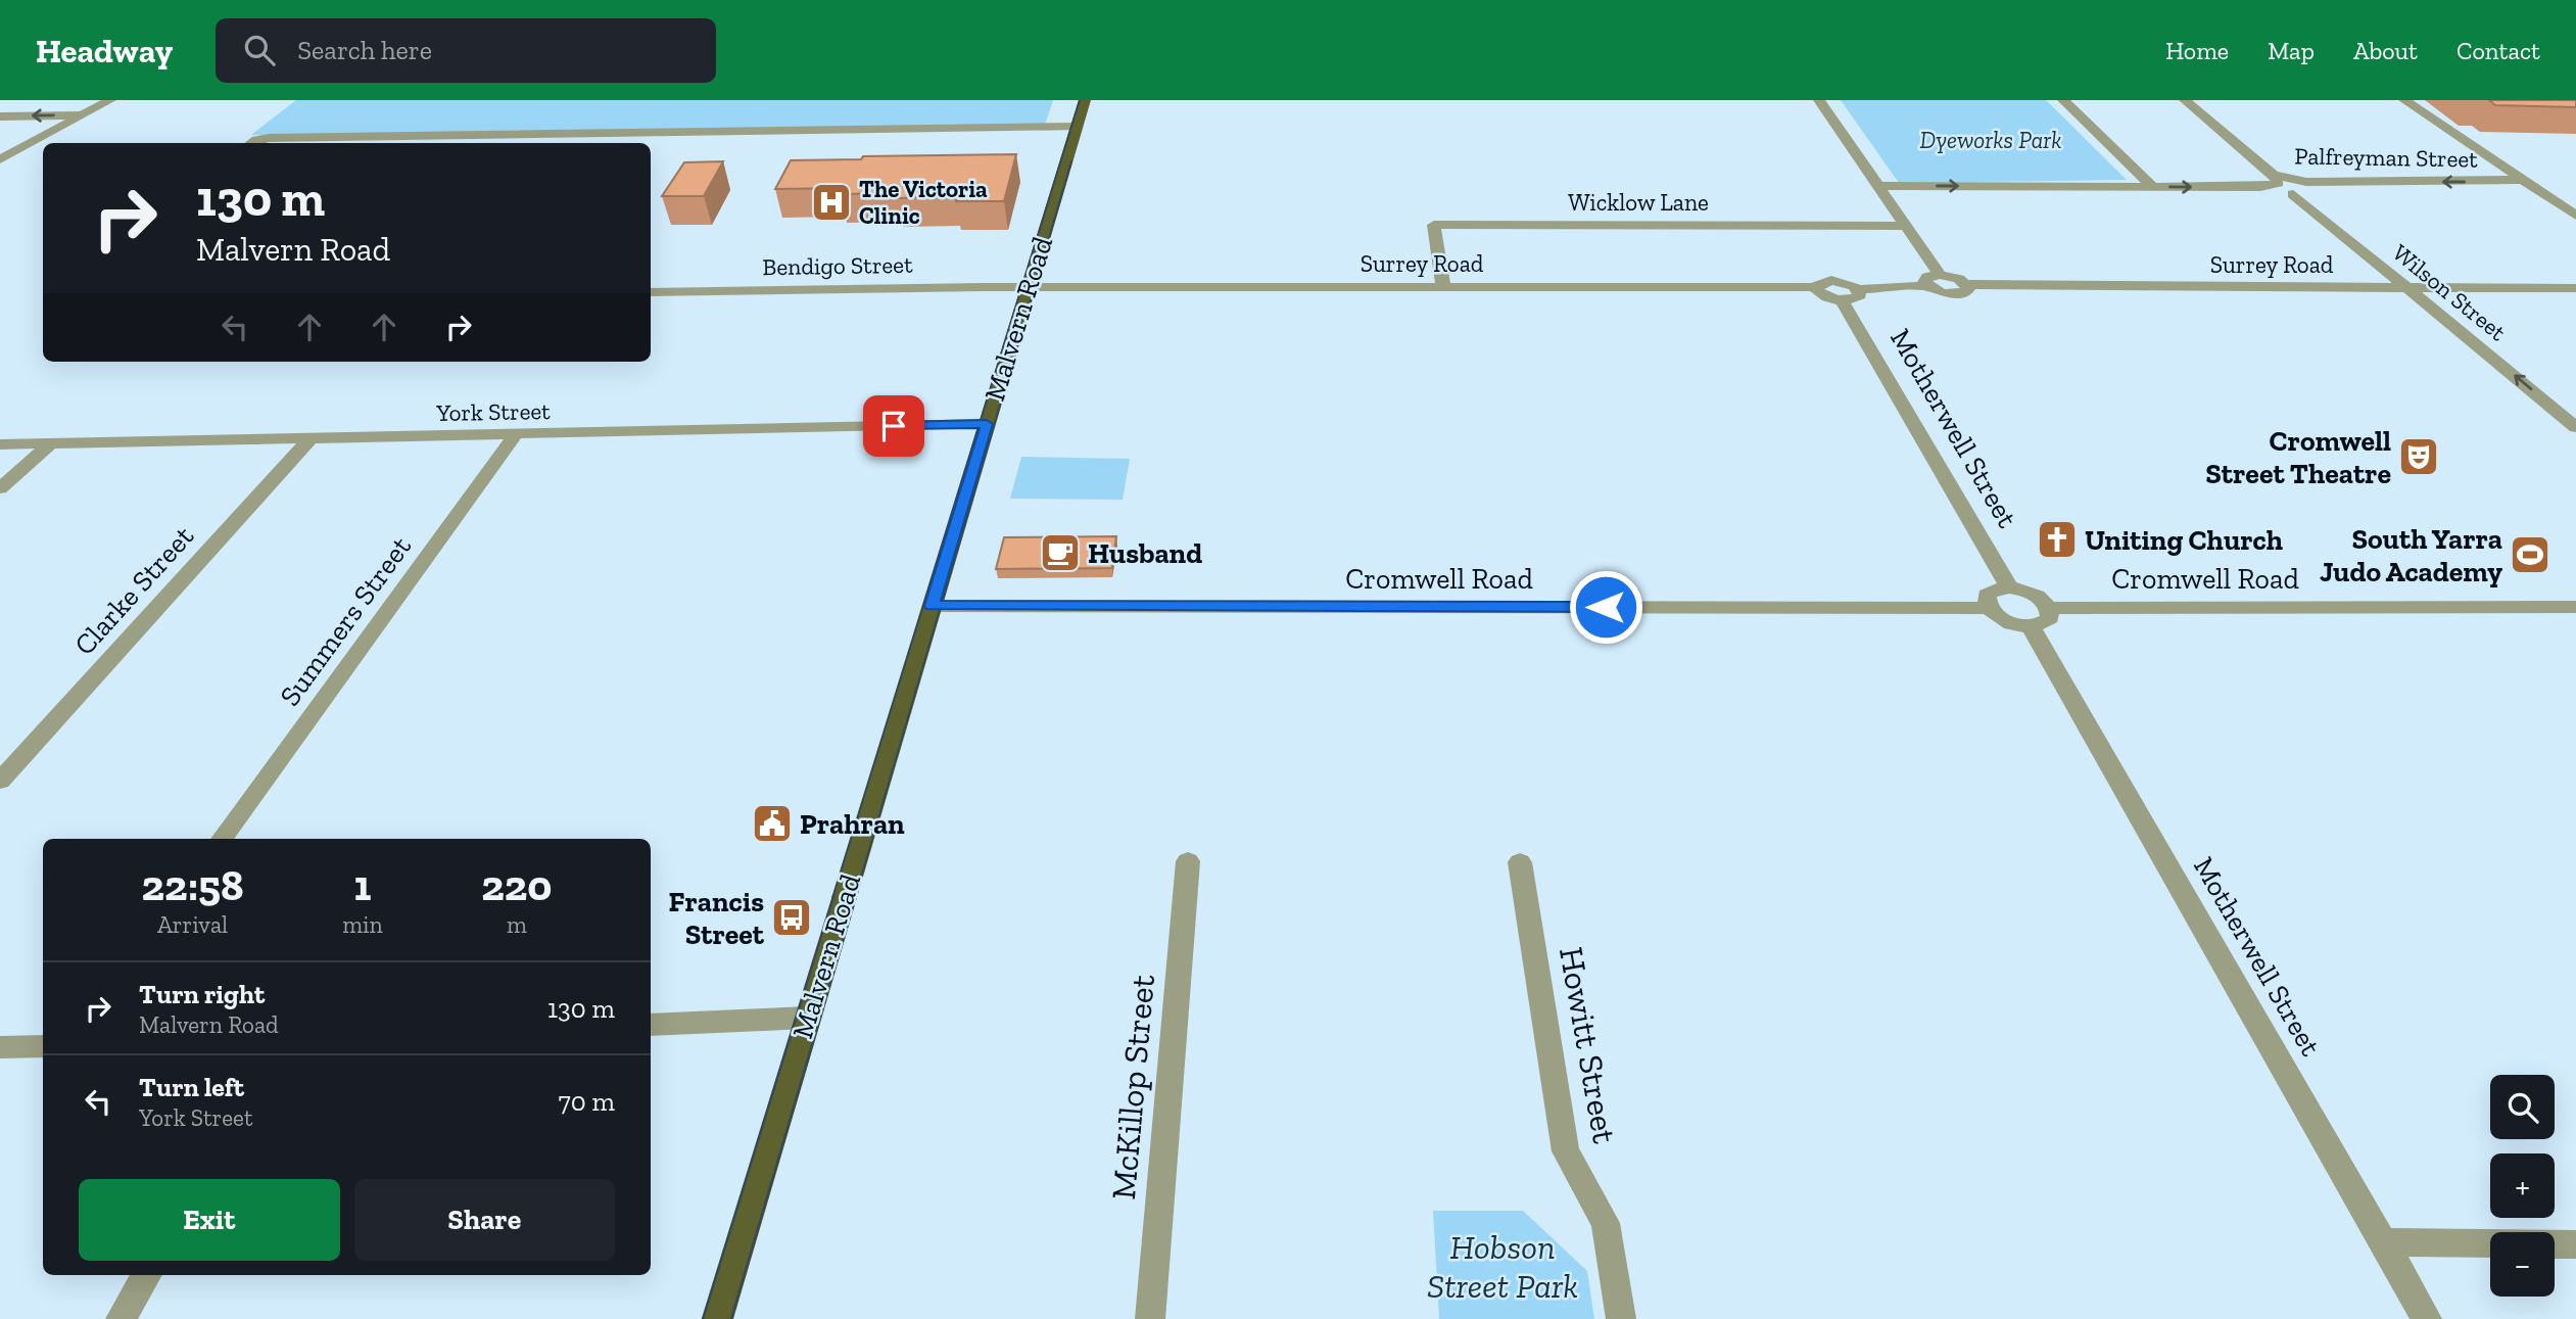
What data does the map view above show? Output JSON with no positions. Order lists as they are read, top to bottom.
{
  "streets": {
    "main road": ["Malvern Road"],
    "street": [
      "Palfreyman Street",
      "Wicklow Lane",
      "Surrey Road",
      "Bendigo Street",
      "Wilson Street",
      "York Street",
      "Motherwell Street",
      "Cromwell Road",
      "Clarke Street",
      "Summers Street",
      "Howitt Street",
      "McKillop Street"
    ]
  },
  "crossings": [
    ["Wicklow Lane", "Surrey Road"],
    ["Surrey Road", "Bendigo Street"],
    ["Surrey Road", "Wilson Street"],
    ["Surrey Road", "Malvern Road"],
    ["Bendigo Street", "Malvern Road"],
    ["Malvern Road", "York Street"],
    ["Malvern Road", "Cromwell Road"],
    ["York Street", "Clarke Street"],
    ["York Street", "Summers Street"]
  ],
  "parks": ["Dyeworks Park", "Hobson Street Park"],
  "places": {
    "hospital": ["The Victoria Clinic"],
    "theatre": ["Cromwell Street Theatre"],
    "church": ["Uniting Church"],
    "cafe": ["Husband"],
    "sports": ["South Yarra Judo Academy"],
    "public building": ["Prahran"],
    "bus stop": ["Francis Street"]
  },
  "page": {
    "header": "Headway",
    "search": "Search here",
    "nav": [
      "Home",
      "Map",
      "About",
      "Contact"
    ],
    "turn": ["130 m", "Malvern Road"],
    "eta": [
      "22:58",
      "Arrival",
      "1",
      "min",
      "220",
      "m"
    ],
    "list": [
      {
        "name": "Turn right",
        "note": "Malvern Road",
        "value": "130 m"
      },
      {
        "name": "Turn left",
        "note": "York Street",
        "value": "70 m"
      }
    ],
    "map_buttons": ["+", "−"],
    "buttons": ["Exit", "Share"]
  }
}
